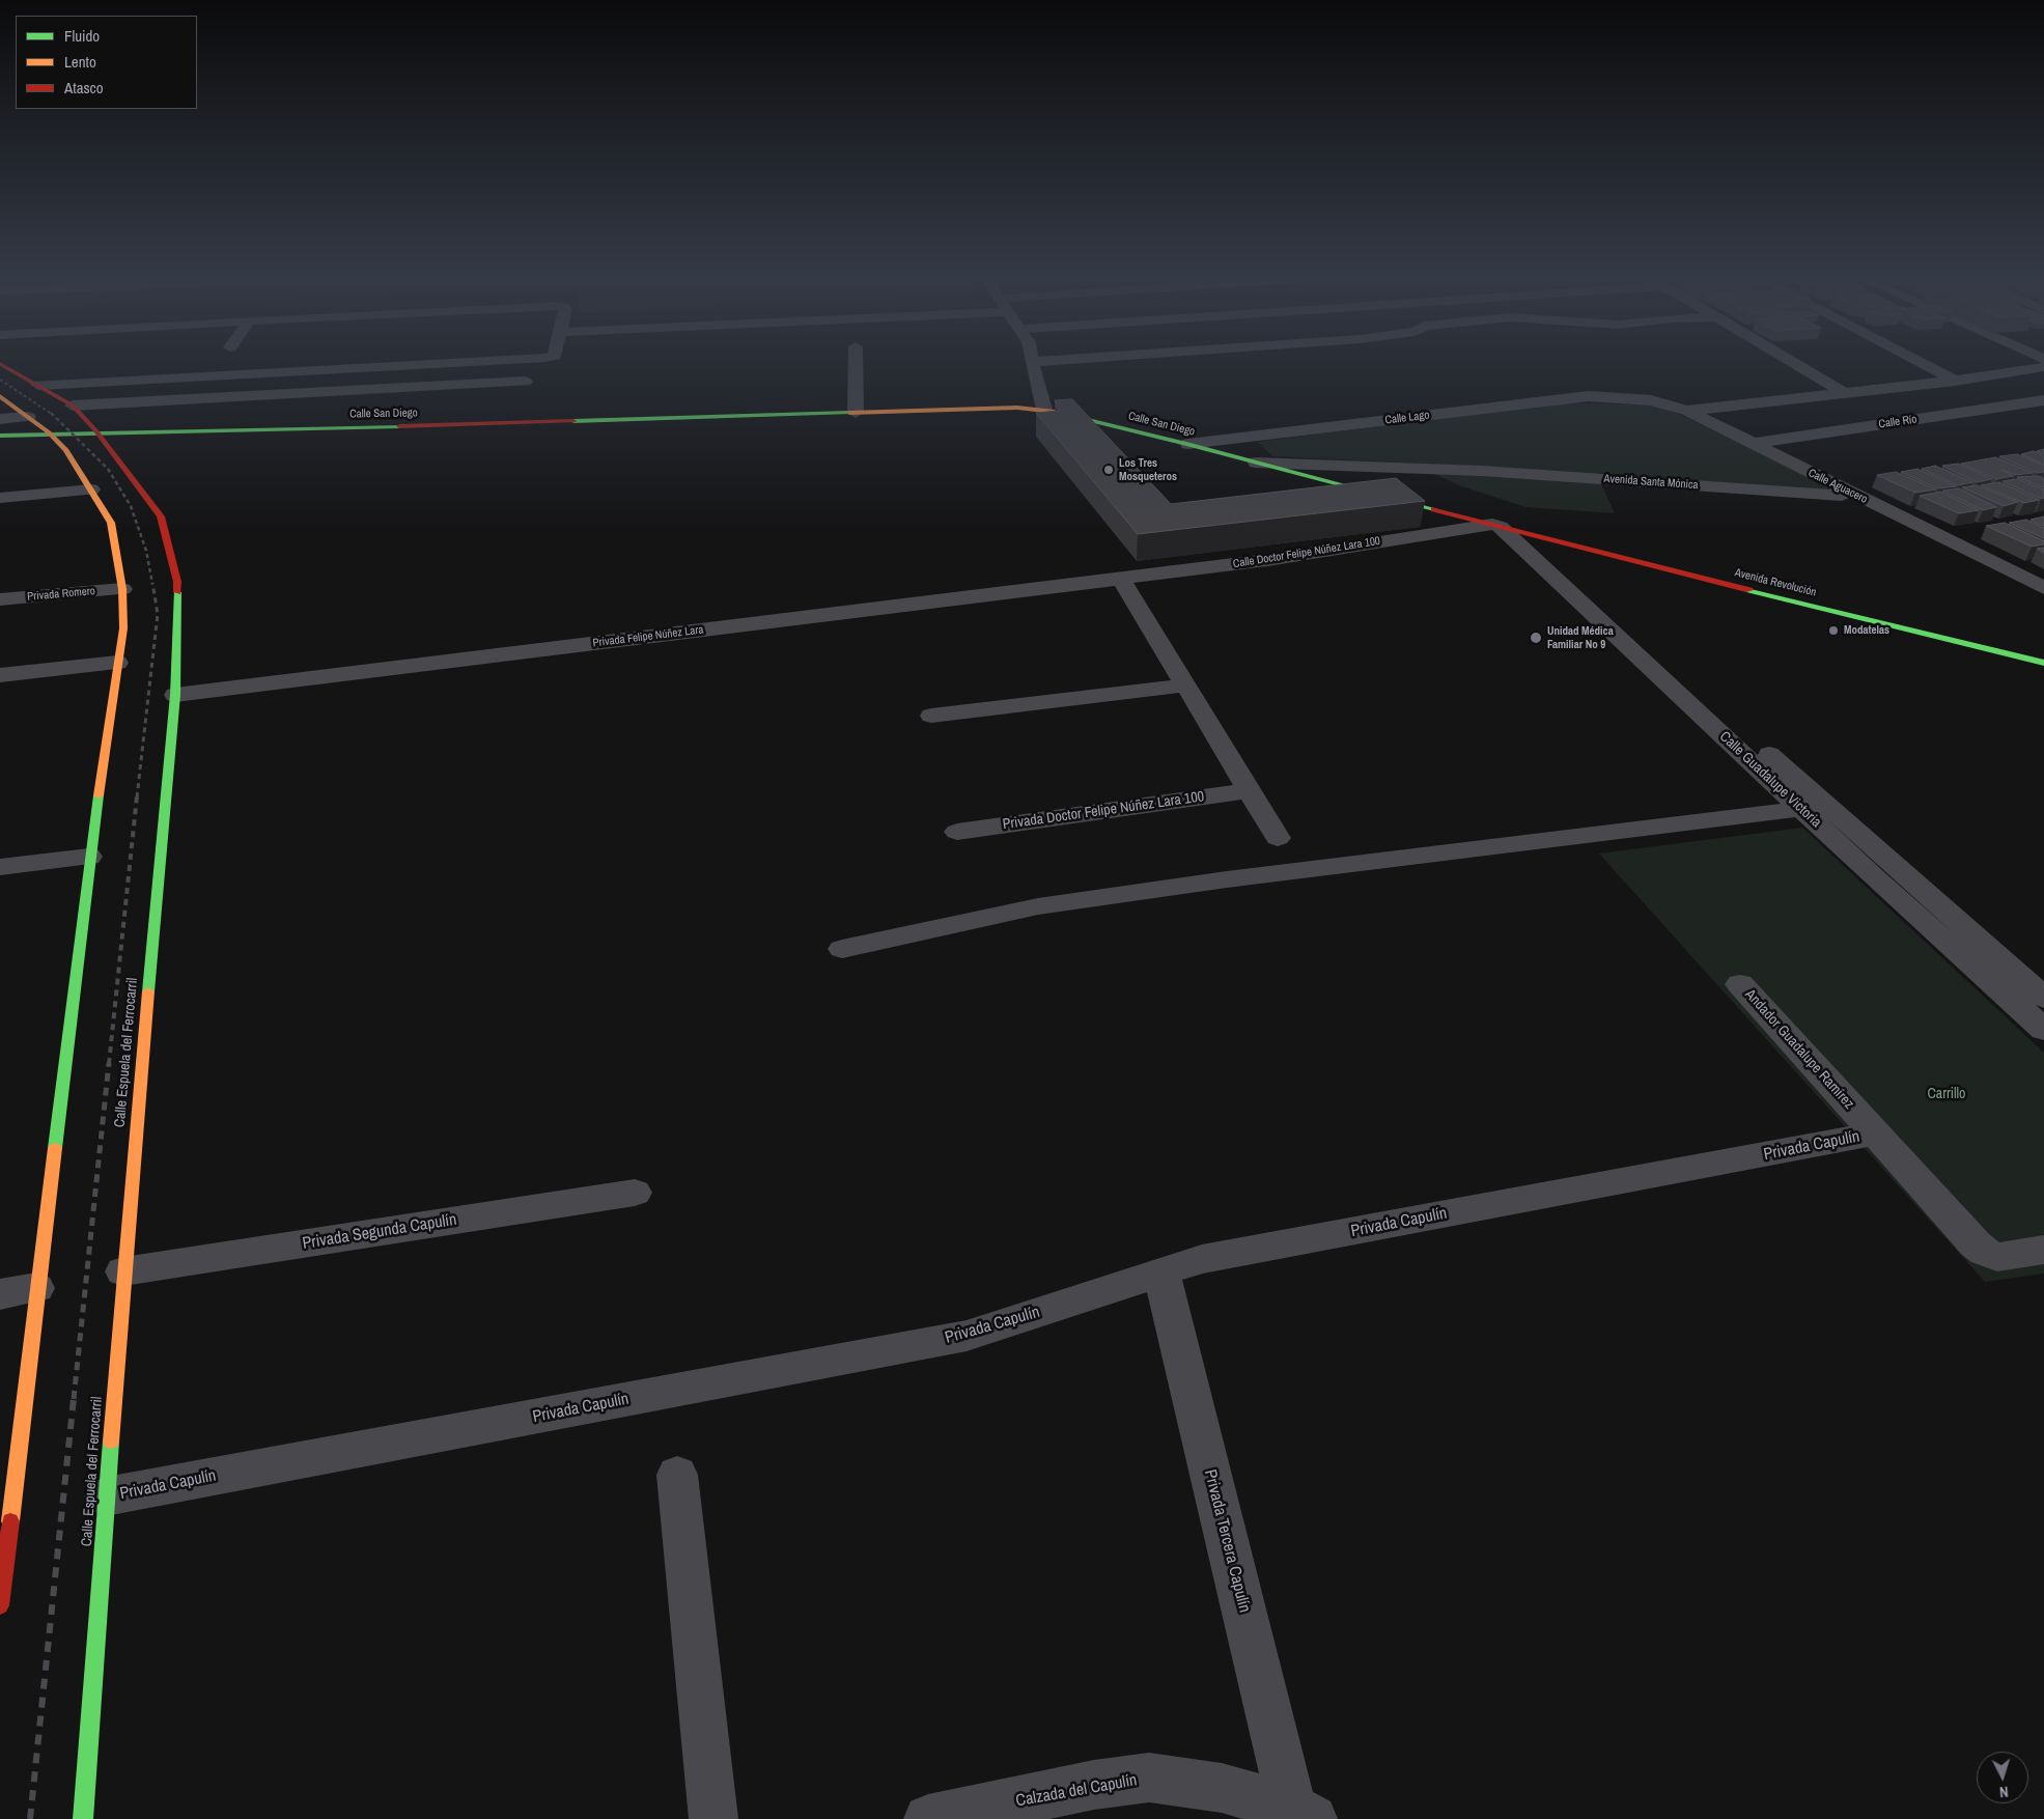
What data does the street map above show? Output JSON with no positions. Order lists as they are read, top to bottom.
{
  "streets": {
    "street": [
      "Calle San Diego",
      "Calle Lago",
      "Calle Río",
      "Avenida Santa Mónica",
      "Calle Aguacero",
      "Calle Doctor Felipe Núñez Lara 100",
      "Avenida Revolución",
      "Privada Romero",
      "Privada Felipe Núñez Lara",
      "Calle Guadalupe Victoria",
      "Privada Doctor Felipe Núñez Lara 100",
      "Andador Guadalupe Ramírez",
      "Calle Espuela del Ferrocarril",
      "Privada Capulín",
      "Privada Segunda Capulín",
      "Privada Tercera Capulín",
      "Calzada del Capulín"
    ]
  },
  "crossings": [
    ["Calle San Diego", "Calle Lago"],
    ["Calle San Diego", "Avenida Santa Mónica"],
    ["Calle San Diego", "Calle Doctor Felipe Núñez Lara 100"],
    ["Calle San Diego", "Avenida Revolución"],
    ["Calle San Diego", "Calle Guadalupe Victoria"],
    ["Calle San Diego", "Calle Espuela del Ferrocarril"],
    ["Calle Lago", "Calle Aguacero"],
    ["Calle Río", "Calle Aguacero"],
    ["Avenida Santa Mónica", "Calle Aguacero"],
    ["Calle Doctor Felipe Núñez Lara 100", "Avenida Revolución"],
    ["Calle Doctor Felipe Núñez Lara 100", "Privada Felipe Núñez Lara"],
    ["Calle Doctor Felipe Núñez Lara 100", "Calle Guadalupe Victoria"],
    ["Avenida Revolución", "Calle Guadalupe Victoria"],
    ["Privada Felipe Núñez Lara", "Calle Espuela del Ferrocarril"],
    ["Andador Guadalupe Ramírez", "Privada Capulín"],
    ["Calle Espuela del Ferrocarril", "Privada Capulín"],
    ["Calle Espuela del Ferrocarril", "Privada Segunda Capulín"],
    ["Privada Capulín", "Privada Tercera Capulín"],
    ["Privada Tercera Capulín", "Calzada del Capulín"]
  ],
  "parks": ["Carrillo"],
  "places": ["Los Tres Mosqueteros", "Modatelas", "Unidad Médica Familiar No 9"],
  "legend": ["Fluido", "Lento", "Atasco"],
  "north": "bottom"
}
